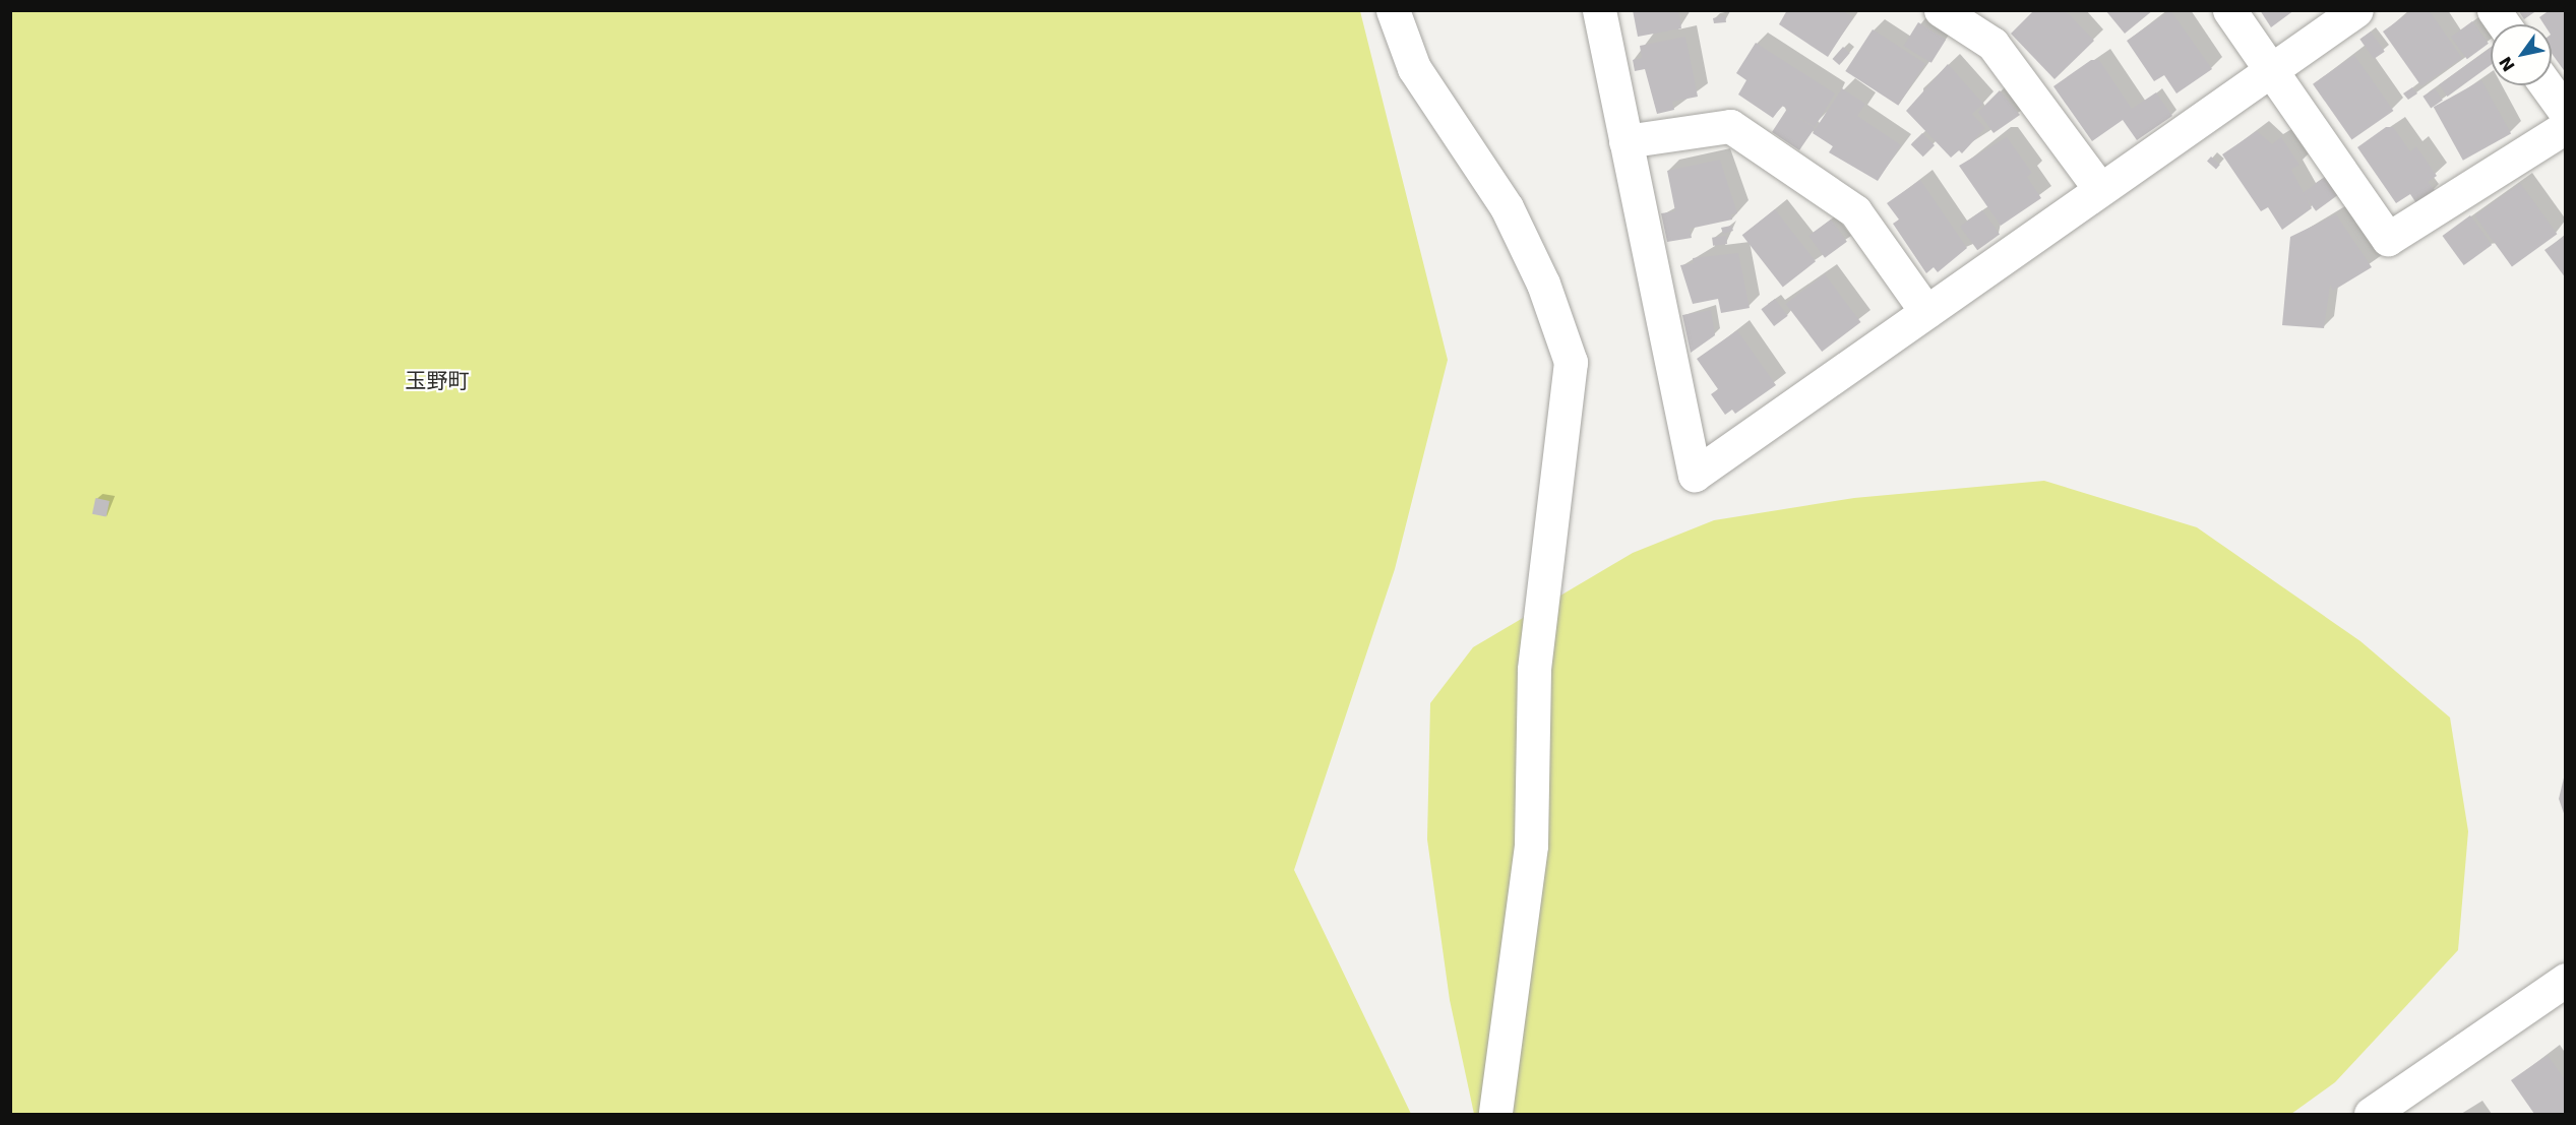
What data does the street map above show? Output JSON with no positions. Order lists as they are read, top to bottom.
{
  "districts": ["玉野町"],
  "north": "bottom left"
}
